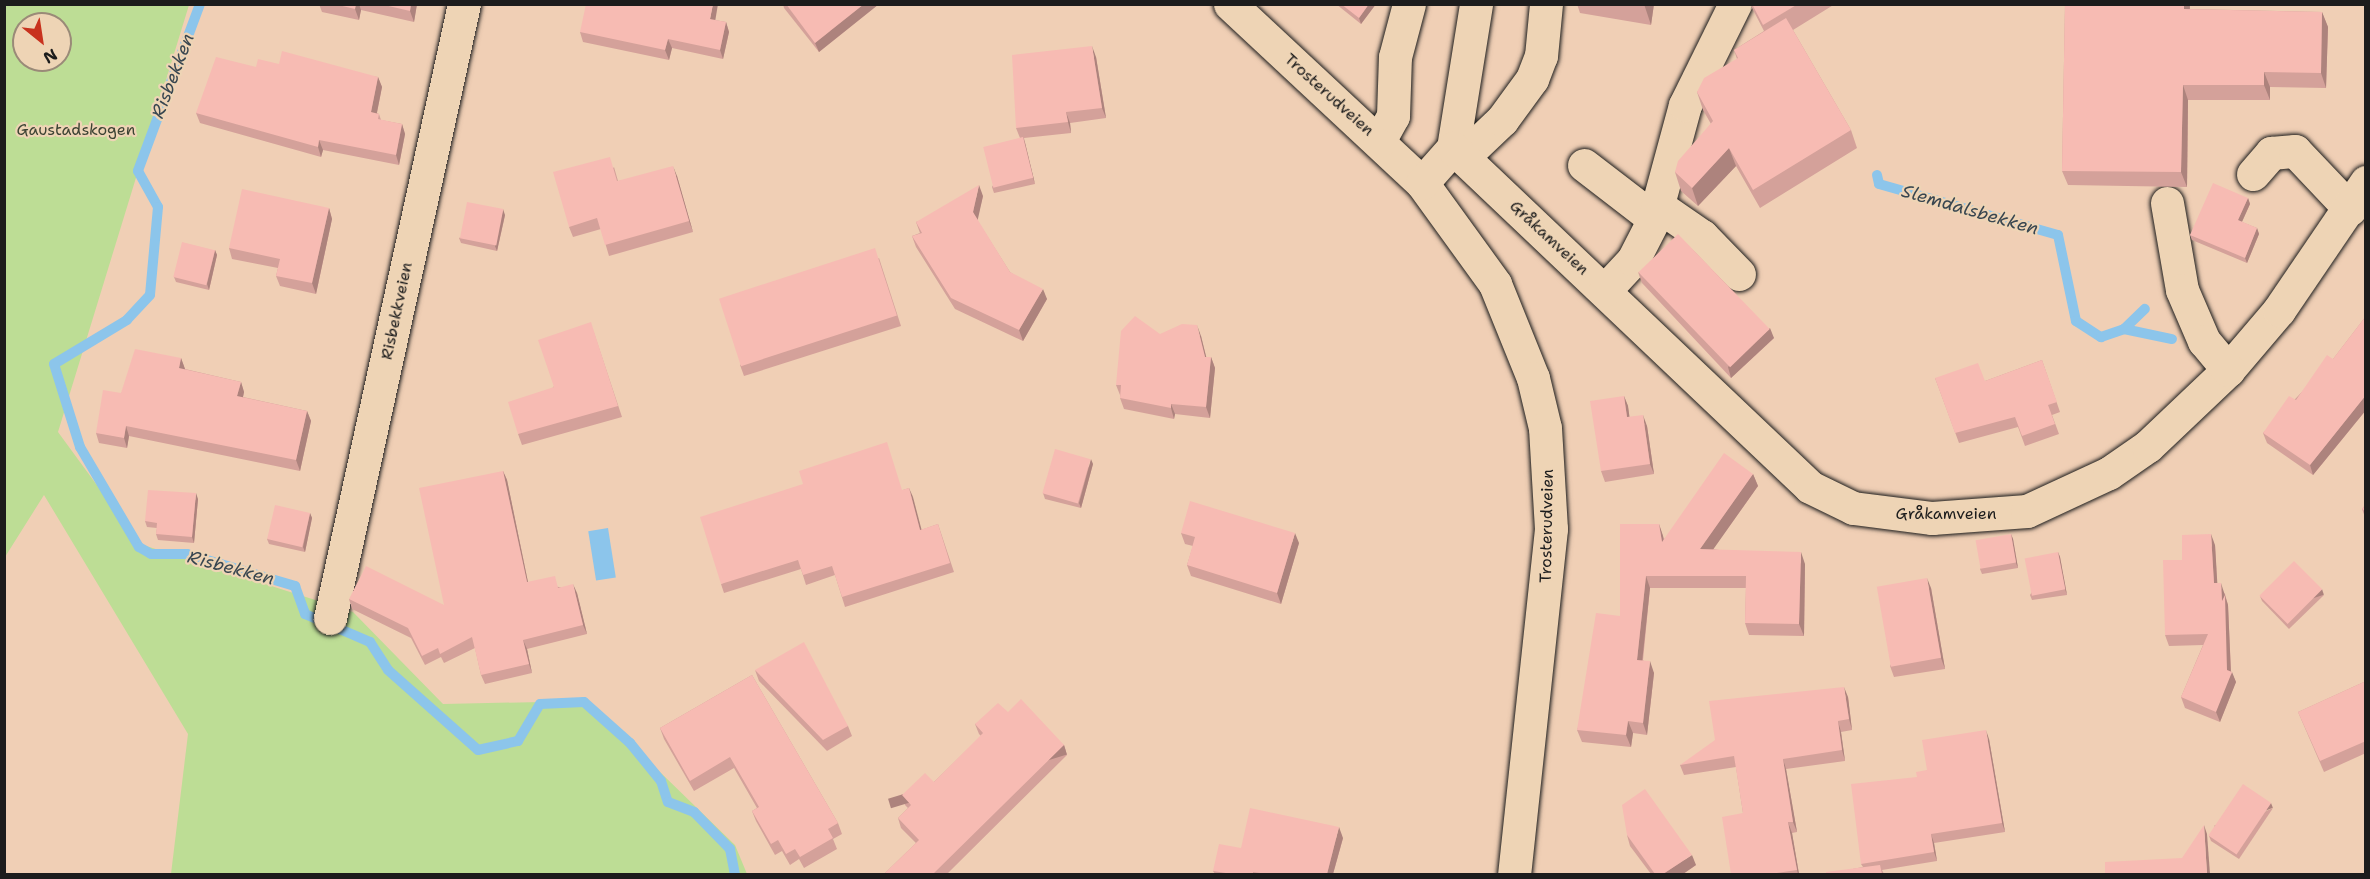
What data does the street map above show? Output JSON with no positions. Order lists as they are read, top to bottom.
{
  "streets": {
    "street": ["Trosterudveien", "Gråkamveien", "Risbekkveien"]
  },
  "water": ["Risbekken", "Slemdalsbekken"],
  "parks": ["Gaustadskogen"],
  "north": "bottom right"
}
